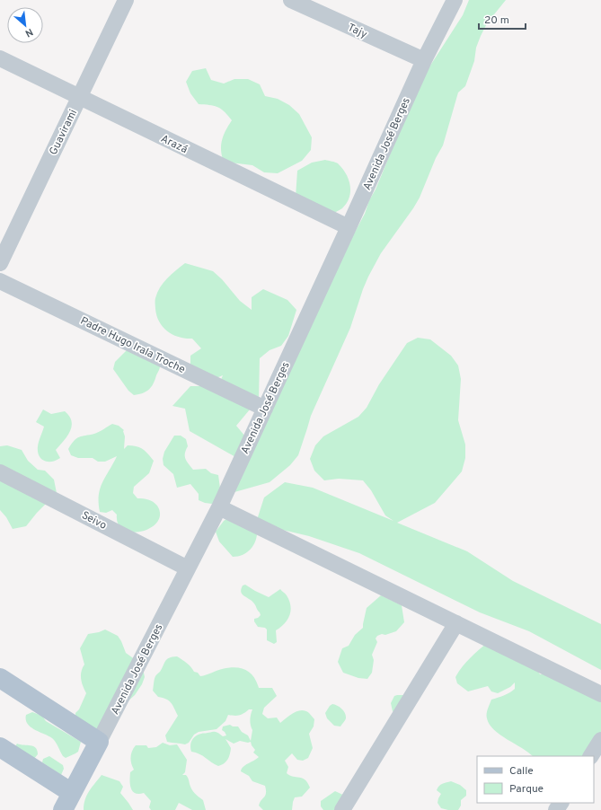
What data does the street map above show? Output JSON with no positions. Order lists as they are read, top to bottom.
{
  "streets": {
    "main road": ["Avenida José Berges"],
    "street": [
      "Tajy",
      "Guavirami",
      "Arazá",
      "Padre Hugo Irala Troche",
      "Seivo"
    ]
  },
  "crossings": [
    ["Tajy", "Avenida José Berges"],
    ["Guavirami", "Arazá"],
    ["Arazá", "Avenida José Berges"],
    ["Avenida José Berges", "Padre Hugo Irala Troche"],
    ["Avenida José Berges", "Seivo"]
  ],
  "legend": ["Calle", "Parque"],
  "scale_bar": "20 m",
  "north": "bottom right"
}
